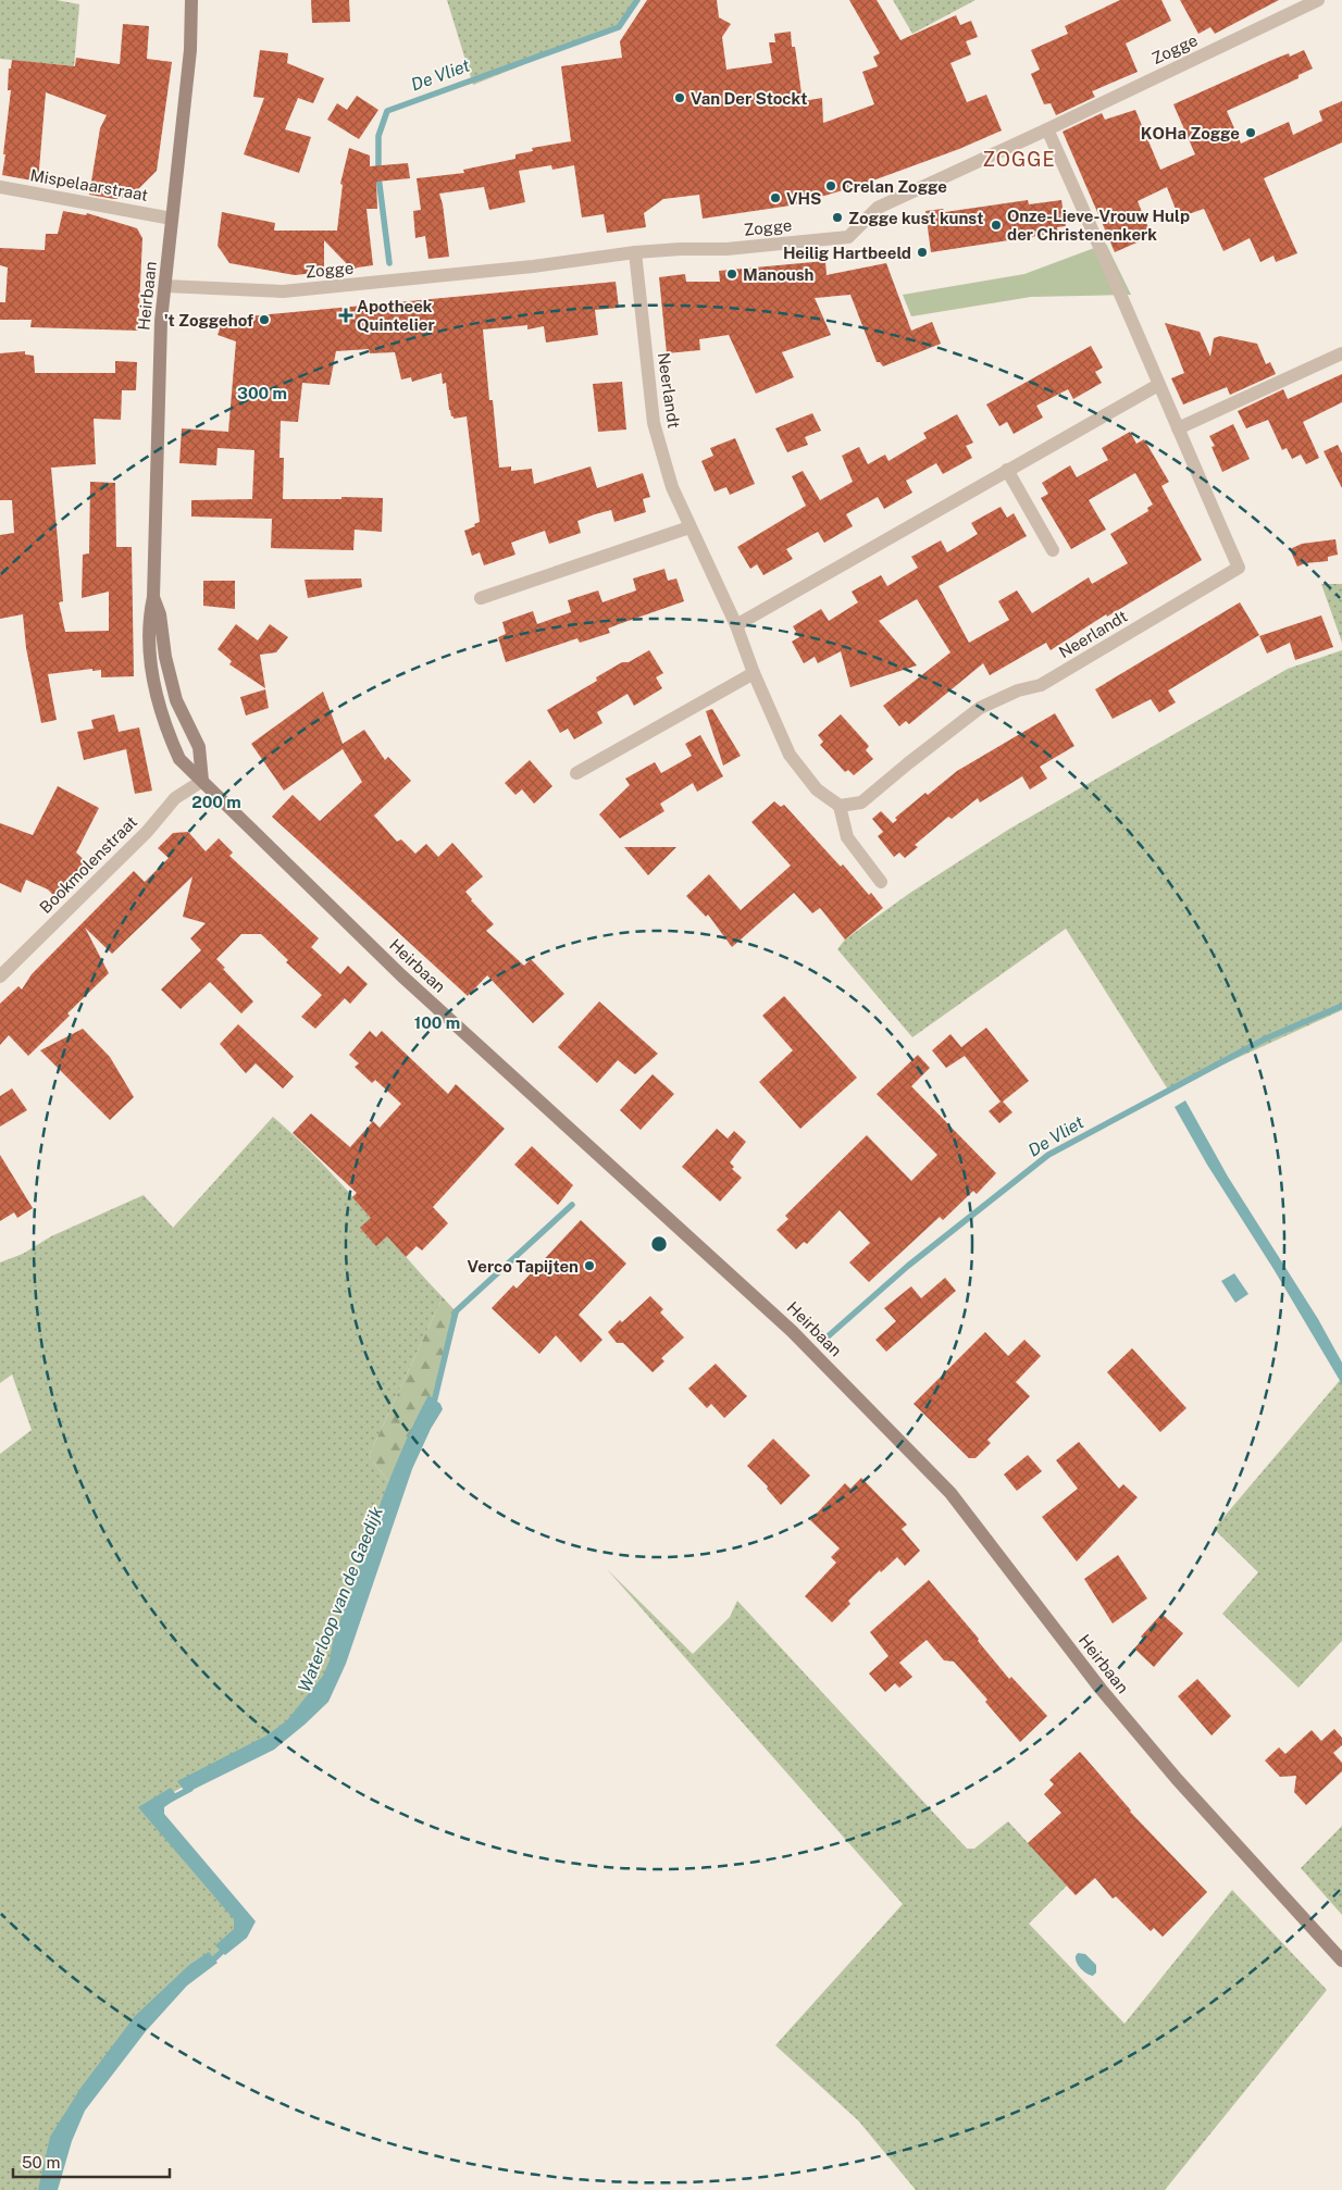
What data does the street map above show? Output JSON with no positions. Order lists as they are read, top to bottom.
{
  "streets": {
    "main road": ["Heirbaan"],
    "street": [
      "Zogge",
      "Mispelaarstraat",
      "Neerlandt",
      "Bookmolenstraat"
    ]
  },
  "crossings": [
    ["Zogge", "Heirbaan"],
    ["Zogge", "Neerlandt"],
    ["Mispelaarstraat", "Heirbaan"],
    ["Heirbaan", "Bookmolenstraat"]
  ],
  "districts": ["ZOGGE"],
  "water": ["De Vliet", "Waterloop van de Gaedijk"],
  "places": {
    "other": [
      "Van Der Stockt",
      "KOHa Zogge",
      "Crelan Zogge",
      "VHS",
      "Zogge kust kunst",
      "Onze-Lieve-Vrouw Hulp der Christenenkerk",
      "Heilig Hartbeeld",
      "Manoush",
      "'t Zoggehof",
      "Verco Tapijten"
    ],
    "health": ["Apotheek Quintelier"]
  },
  "scale_bar": "50 m",
  "rings": ["300 m", "200 m", "100 m"]
}
